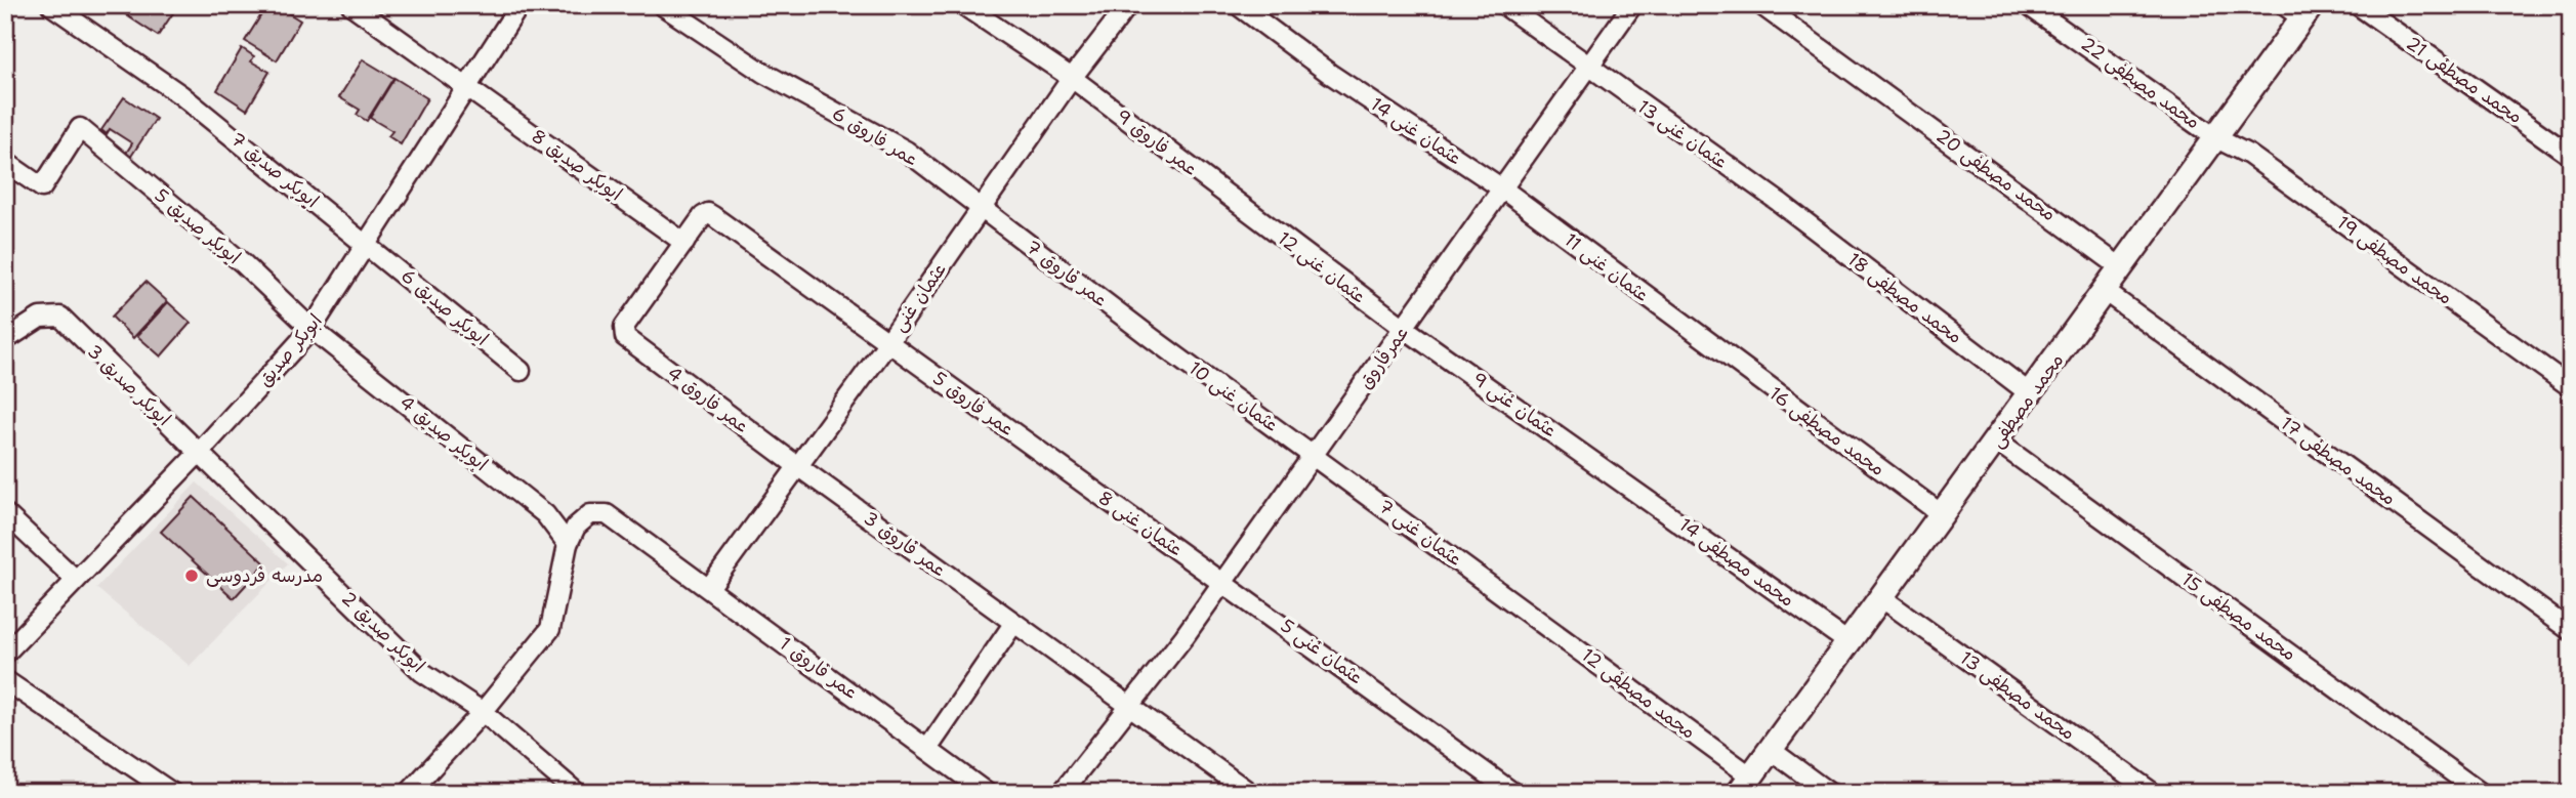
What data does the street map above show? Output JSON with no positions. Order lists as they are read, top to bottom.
{
  "streets": {
    "street": [
      "محمد مصطفی 21",
      "محمد مصطفی 22",
      "عثمان غنی 14",
      "عثمان غنی 13",
      "عمر فاروق 6",
      "عمر فاروق 9",
      "ابوبکر صدیق 8",
      "ابوبکر صدیق 7",
      "محمد مصطفی 20",
      "ابوبکر صدیق 5",
      "محمد مصطفی 19",
      "عثمان غنی 12",
      "عثمان غنی 11",
      "عمر فاروق 7",
      "عثمان غنی",
      "محمد مصطفی 18",
      "ابوبکر صدیق 6",
      "ابوبکر صدیق",
      "عمرفاروق",
      "ابوبکر صدیق 3",
      "عثمان غنی 10",
      "عمر فاروق 4",
      "محمد مصطفی",
      "عمر فاروق 5",
      "عثمان غنی 9",
      "محمد مصطفی 16",
      "ابوبکر صدیق 4",
      "محمد مصطفی 17",
      "عثمان غنی 8",
      "عثمان غنی 7",
      "عمر فاروق 3",
      "محمد مصطفی 14",
      "محمد مصطفی 15",
      "ابوبکر صدیق 2",
      "عثمان غنی 5",
      "عمر فاروق 1",
      "محمد مصطفی 12",
      "محمد مصطفی 13"
    ]
  },
  "crossings": [
    ["محمد مصطفی 22", "محمد مصطفی 19"],
    ["محمد مصطفی 22", "محمد مصطفی"],
    ["عثمان غنی 14", "عثمان غنی 11"],
    ["عثمان غنی 14", "عمرفاروق"],
    ["عثمان غنی 13", "محمد مصطفی 18"],
    ["عثمان غنی 13", "عمرفاروق"],
    ["عمر فاروق 6", "عمر فاروق 7"],
    ["عمر فاروق 6", "عثمان غنی"],
    ["عمر فاروق 9", "عثمان غنی 12"],
    ["عمر فاروق 9", "عثمان غنی"],
    ["ابوبکر صدیق 8", "ابوبکر صدیق"],
    ["ابوبکر صدیق 8", "عمر فاروق 4"],
    ["ابوبکر صدیق 8", "عمر فاروق 5"],
    ["ابوبکر صدیق 7", "ابوبکر صدیق 6"],
    ["ابوبکر صدیق 7", "ابوبکر صدیق"],
    ["محمد مصطفی 20", "محمد مصطفی"],
    ["ابوبکر صدیق 5", "ابوبکر صدیق"],
    ["ابوبکر صدیق 5", "ابوبکر صدیق 4"],
    ["محمد مصطفی 19", "محمد مصطفی"],
    ["عثمان غنی 12", "عمرفاروق"],
    ["عثمان غنی 12", "عثمان غنی 9"],
    ["عثمان غنی 11", "عمرفاروق"],
    ["عثمان غنی 11", "محمد مصطفی 16"],
    ["عمر فاروق 7", "عثمان غنی"],
    ["عمر فاروق 7", "عثمان غنی 10"],
    ["عثمان غنی", "عمر فاروق 4"],
    ["عثمان غنی", "عمر فاروق 5"],
    ["عثمان غنی", "عمر فاروق 3"],
    ["عثمان غنی", "عمر فاروق 1"],
    ["محمد مصطفی 18", "محمد مصطفی"],
    ["ابوبکر صدیق 6", "ابوبکر صدیق"],
    ["ابوبکر صدیق", "ابوبکر صدیق 3"],
    ["ابوبکر صدیق", "ابوبکر صدیق 4"],
    ["ابوبکر صدیق", "ابوبکر صدیق 2"],
    ["عمرفاروق", "عثمان غنی 10"],
    ["عمرفاروق", "عثمان غنی 9"],
    ["عمرفاروق", "عثمان غنی 8"],
    ["عمرفاروق", "عثمان غنی 7"],
    ["عمرفاروق", "عمر فاروق 3"],
    ["عمرفاروق", "عثمان غنی 5"],
    ["ابوبکر صدیق 3", "ابوبکر صدیق 2"],
    ["عثمان غنی 10", "عثمان غنی 7"],
    ["عمر فاروق 4", "عمر فاروق 5"],
    ["عمر فاروق 4", "عمر فاروق 3"],
    ["محمد مصطفی", "محمد مصطفی 16"],
    ["محمد مصطفی", "محمد مصطفی 17"],
    ["محمد مصطفی", "محمد مصطفی 14"],
    ["محمد مصطفی", "محمد مصطفی 15"],
    ["محمد مصطفی", "محمد مصطفی 12"],
    ["محمد مصطفی", "محمد مصطفی 13"],
    ["عمر فاروق 5", "عثمان غنی 8"],
    ["عثمان غنی 9", "محمد مصطفی 14"],
    ["ابوبکر صدیق 4", "عمر فاروق 1"],
    ["عثمان غنی 8", "عثمان غنی 5"],
    ["عثمان غنی 7", "محمد مصطفی 12"]
  ],
  "places": ["مدرسه فردوسی"]
}
